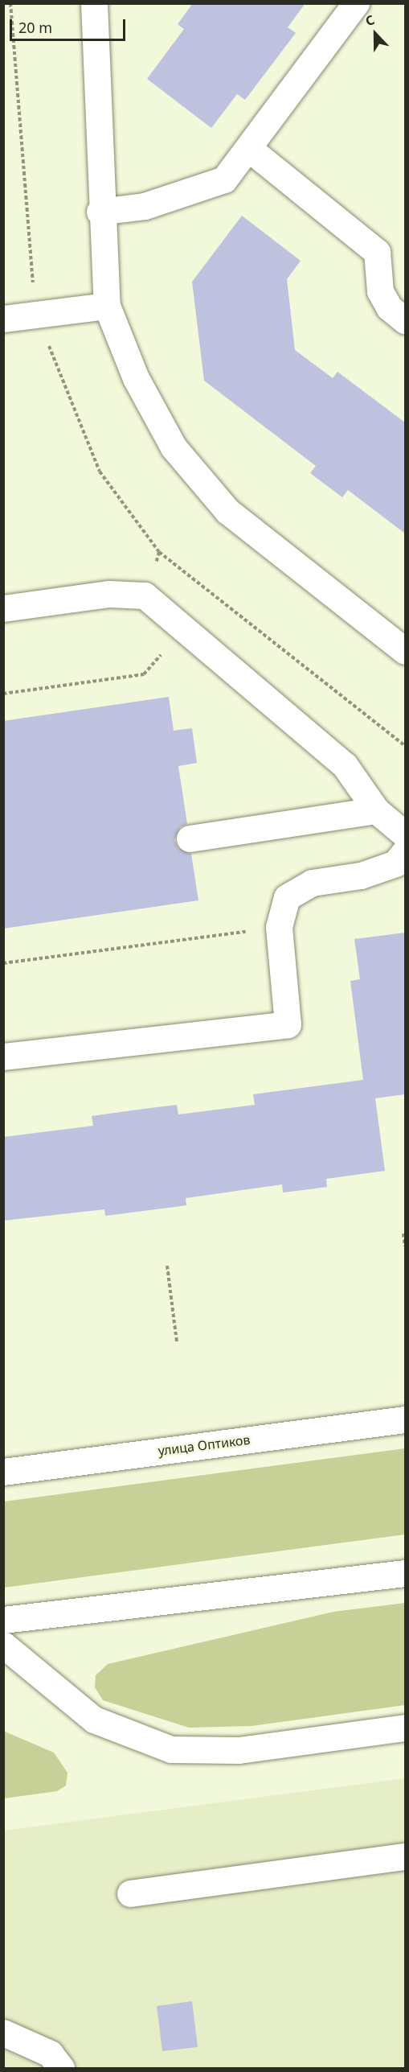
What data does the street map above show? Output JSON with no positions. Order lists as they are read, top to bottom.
{
  "streets": {
    "street": ["улица Оптиков"]
  },
  "scale_bar": "20 m",
  "north": "top"
}
